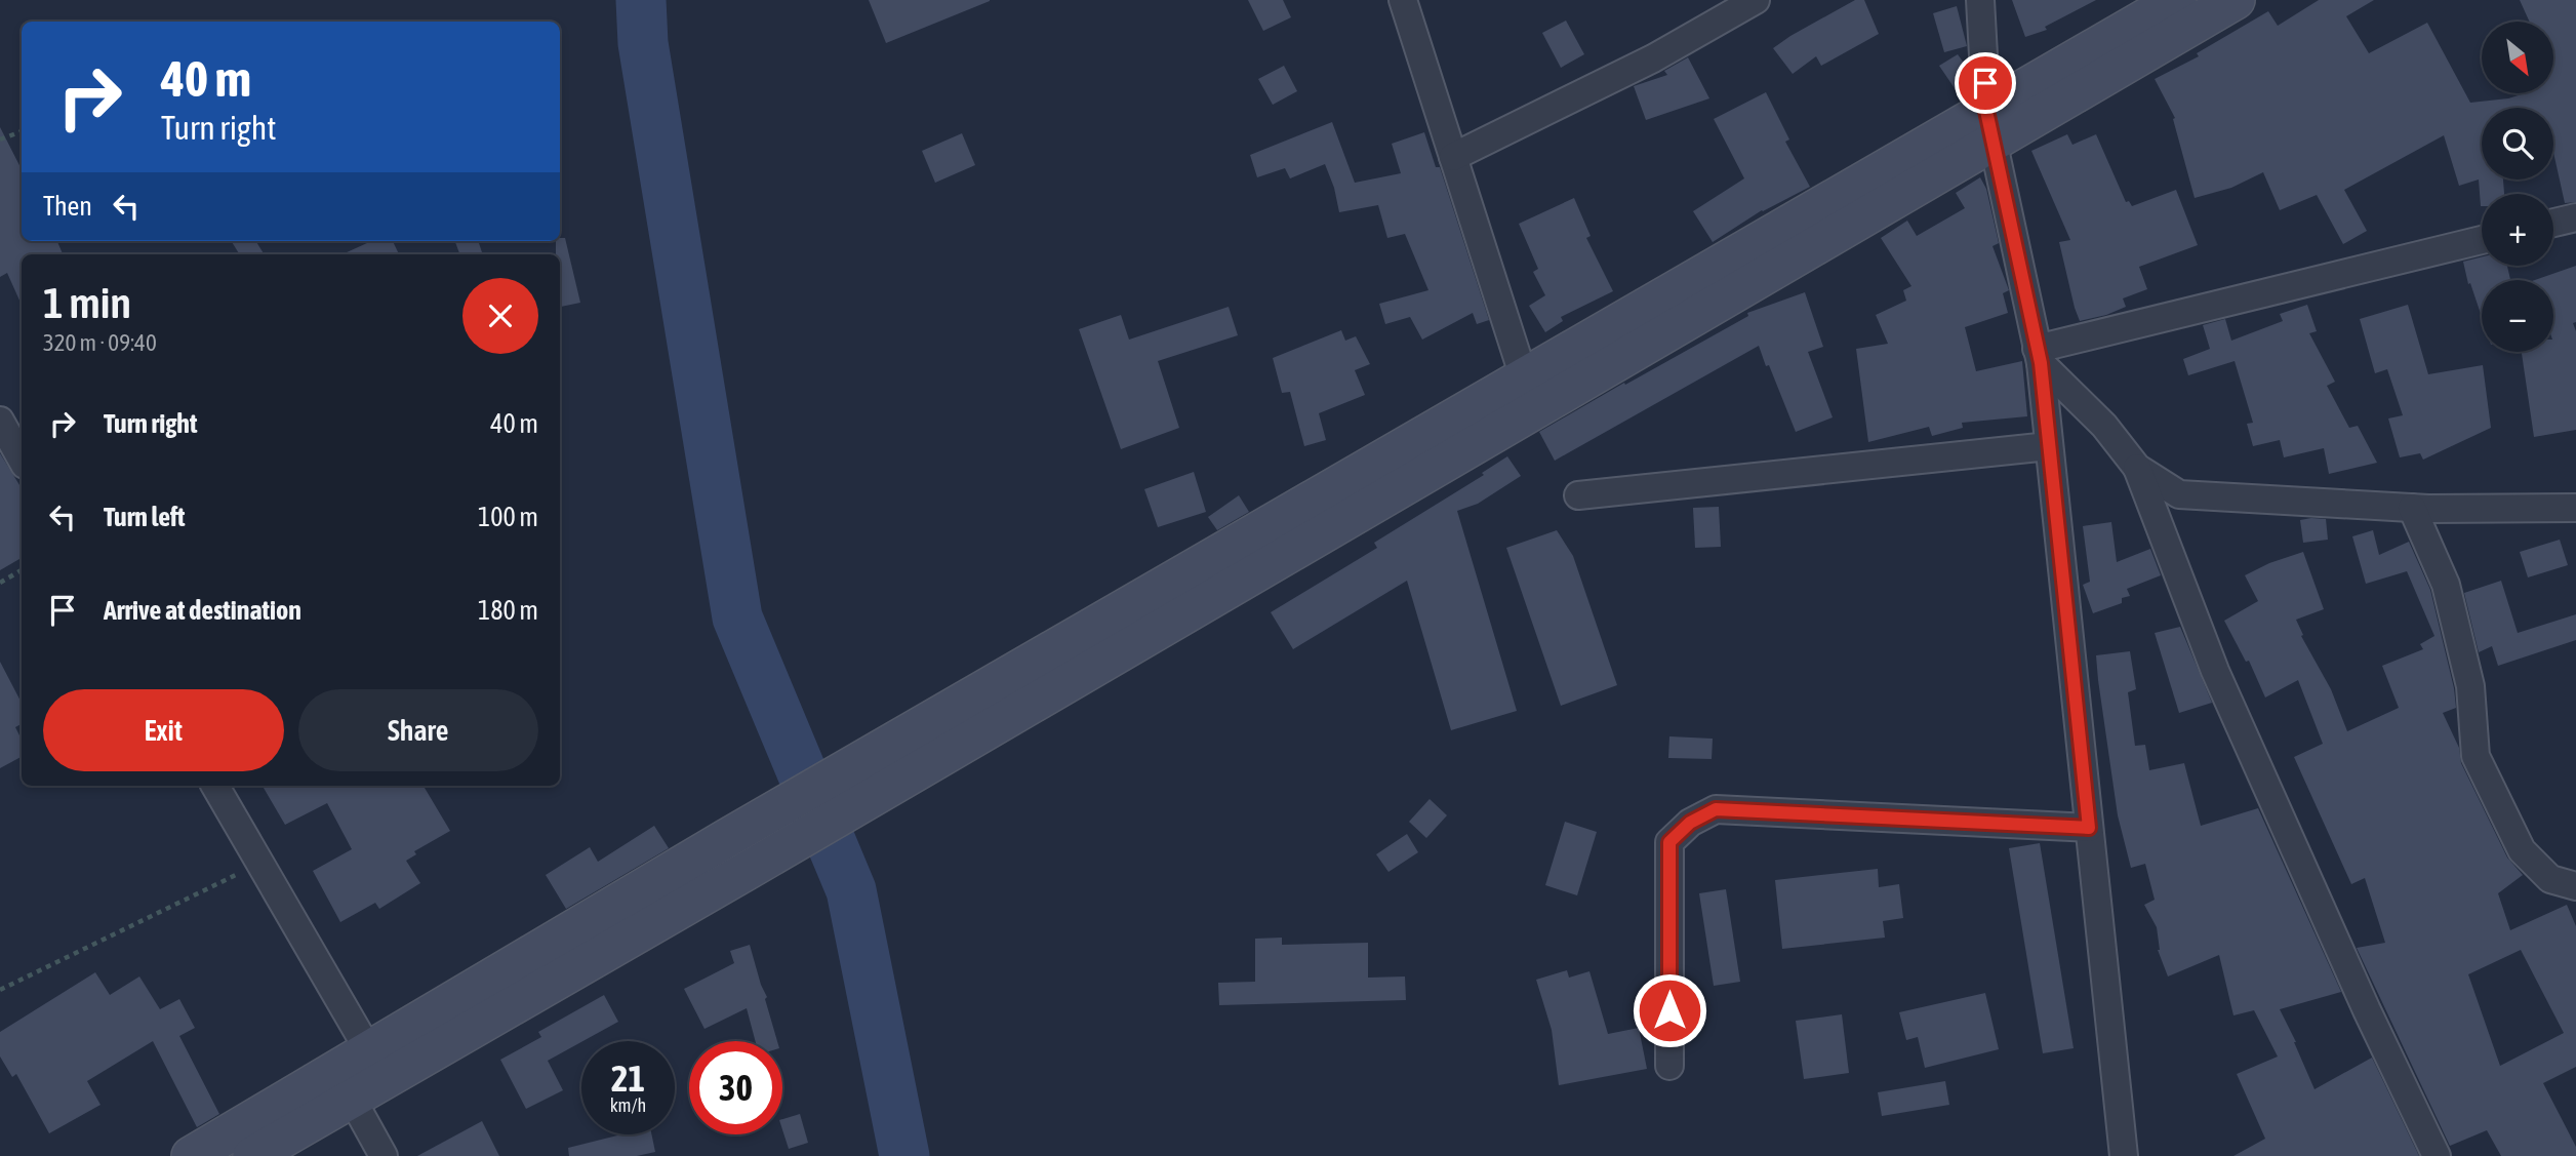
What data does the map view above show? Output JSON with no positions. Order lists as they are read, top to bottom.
{
  "north": "bottom right",
  "page": {
    "map_buttons": ["+", "−"],
    "turn": ["40 m", "Turn right"],
    "then": "Then",
    "heading": ["1 min", "320 m · 09:40"],
    "list": [
      {
        "name": "Turn right",
        "value": "40 m"
      },
      {
        "name": "Turn left",
        "value": "100 m"
      },
      {
        "name": "Arrive at destination",
        "value": "180 m"
      }
    ],
    "buttons": ["Exit", "Share"],
    "speed": "21 km/h",
    "limit": "30"
  }
}
